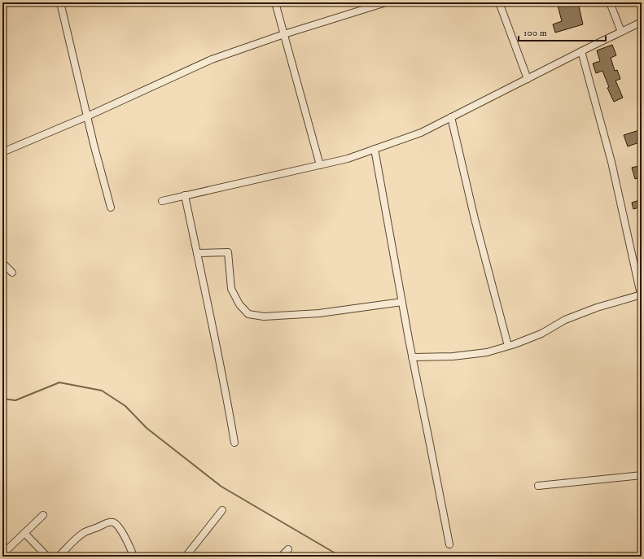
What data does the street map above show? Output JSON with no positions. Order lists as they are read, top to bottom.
{
  "scale_bar": "100 m"
}
